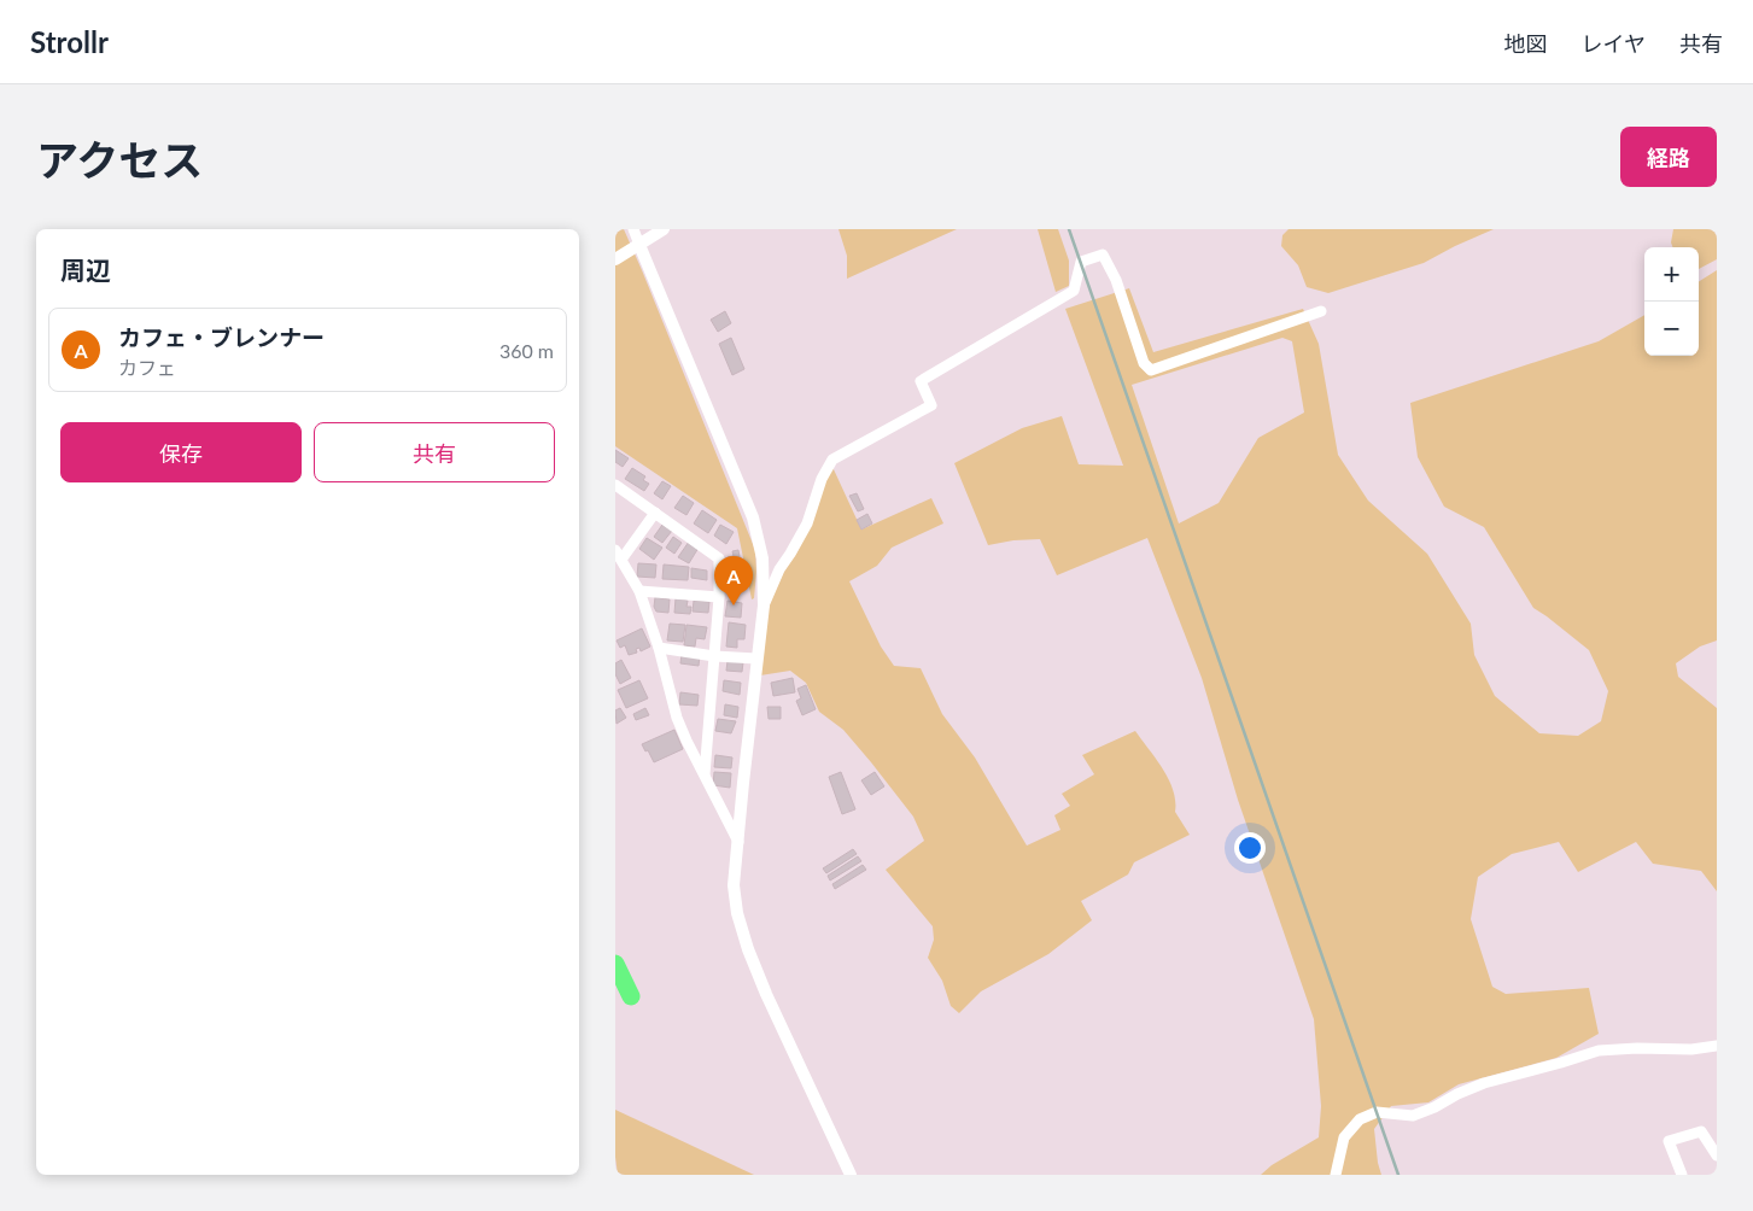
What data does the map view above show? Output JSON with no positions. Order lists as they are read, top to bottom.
{
  "page": {
    "header": "Strollr",
    "nav": ["地図", "レイヤ", "共有"],
    "title": "アクセス",
    "buttons": [
      "経路",
      ["保存", "共有"]
    ],
    "heading": "周辺",
    "map_buttons": ["+", "−"],
    "list": [
      {
        "mark": "A",
        "name": "カフェ・ブレンナー",
        "note": "カフェ",
        "value": "360 m"
      }
    ],
    "pins": "A"
  }
}
